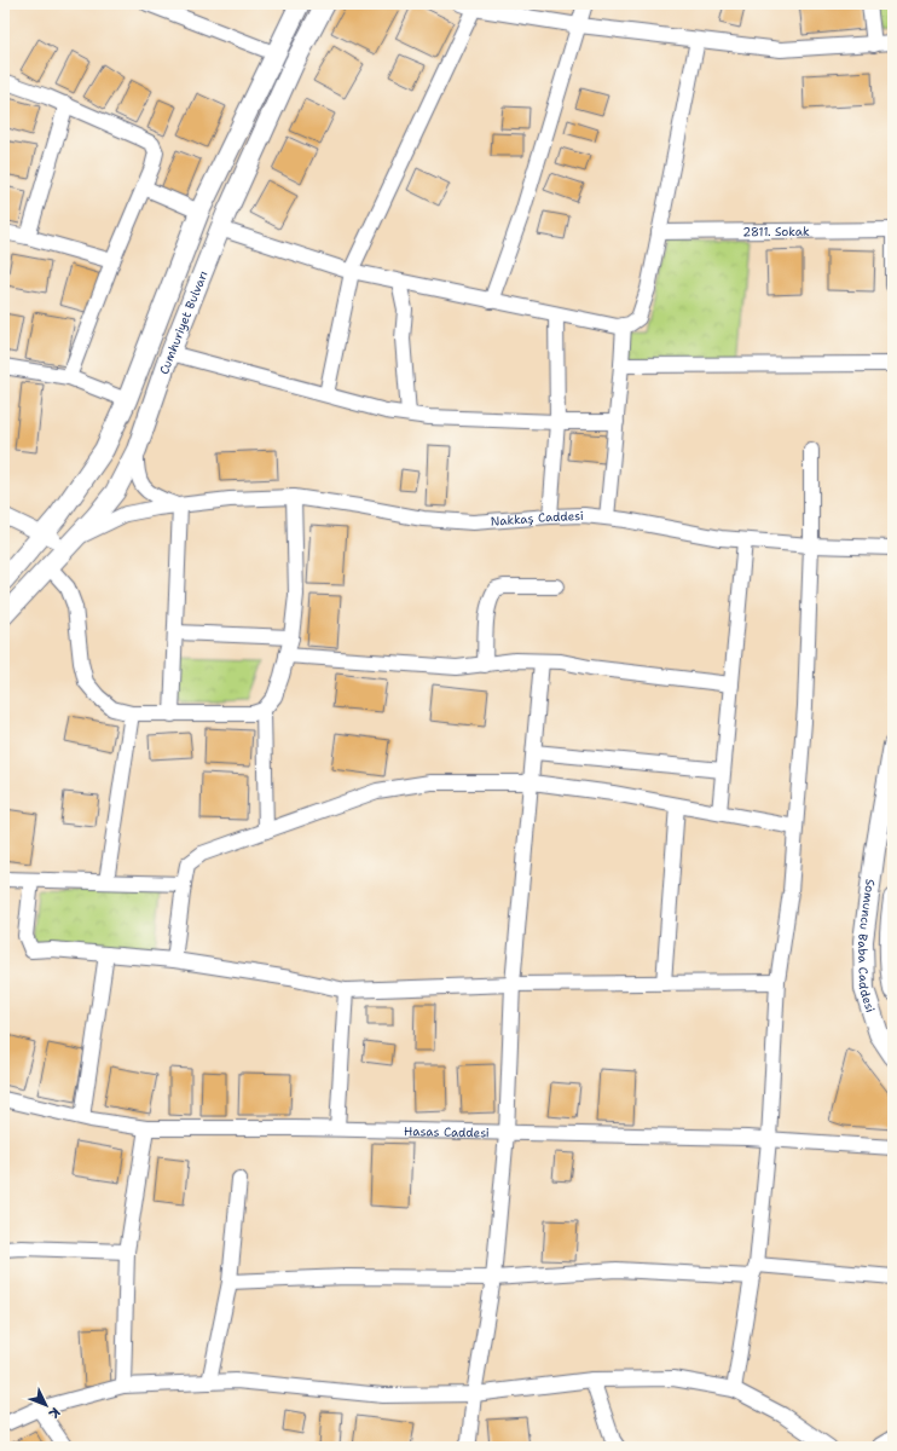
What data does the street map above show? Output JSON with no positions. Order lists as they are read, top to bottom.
{
  "streets": {
    "main road": ["Cumhuriyet Bulvarı", "Somuncu Baba Caddesi"],
    "street": ["2811. Sokak", "Nakkaş Caddesi", "Hasas Caddesi"]
  },
  "crossings": [
    ["Cumhuriyet Bulvarı", "Nakkaş Caddesi"]
  ],
  "north": "bottom right"
}
